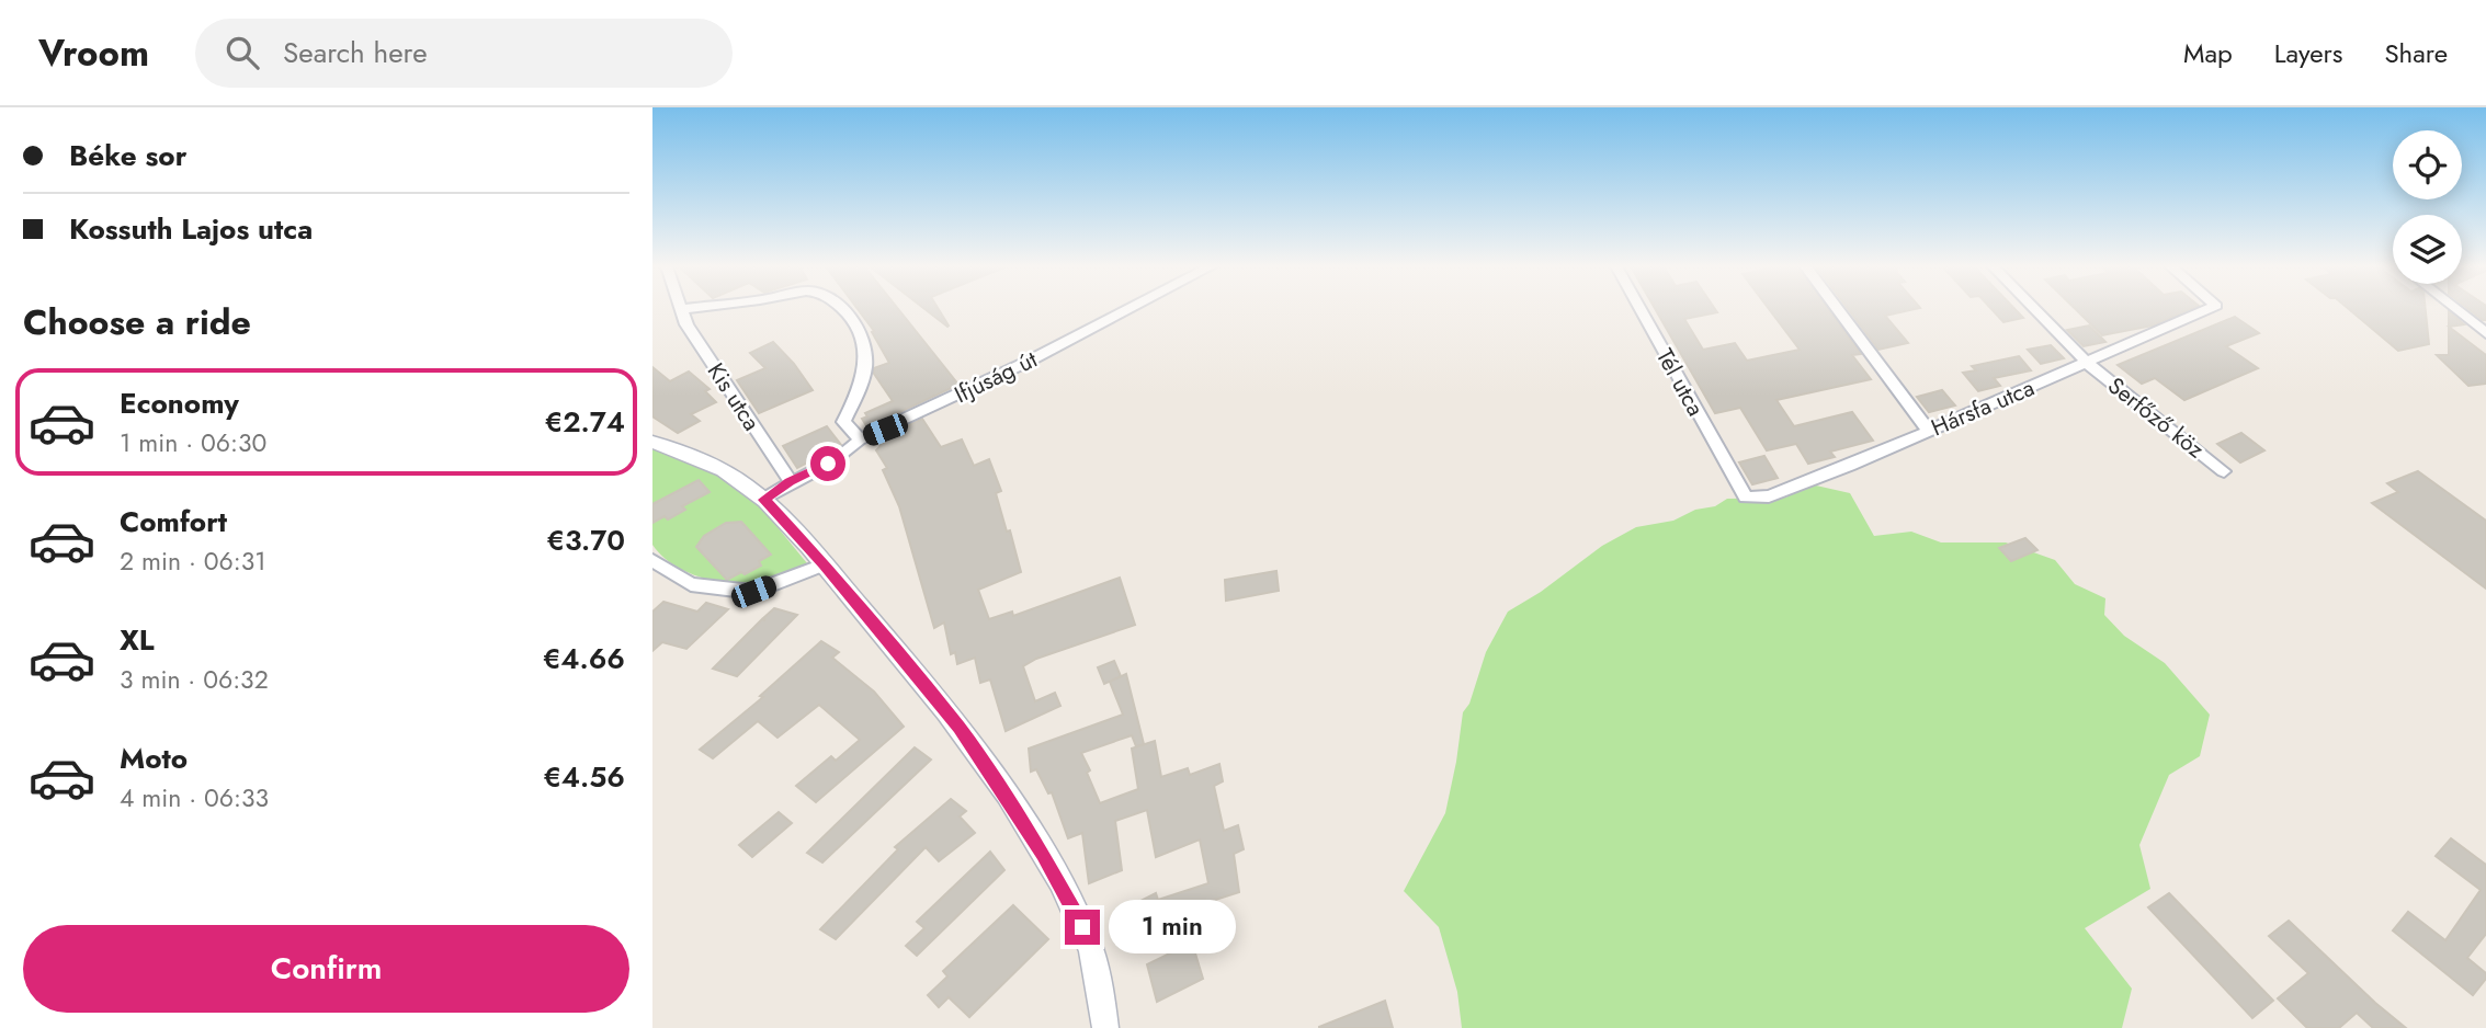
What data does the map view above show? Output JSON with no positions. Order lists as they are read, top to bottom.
{
  "streets": {
    "street": [
      "Ifjúság út",
      "Tél utca",
      "Kis utca",
      "Hársfa utca",
      "Serfőző köz"
    ]
  },
  "crossings": [
    ["Ifjúság út", "Kis utca"],
    ["Tél utca", "Hársfa utca"],
    ["Hársfa utca", "Serfőző köz"]
  ],
  "page": {
    "header": "Vroom",
    "search": "Search here",
    "nav": ["Map", "Layers", "Share"],
    "banner": ["Béke sor", "Kossuth Lajos utca"],
    "heading": "Choose a ride",
    "list": [
      {
        "name": "Economy",
        "note": "1 min · 06:30",
        "value": "€2.74"
      },
      {
        "name": "Comfort",
        "note": "2 min · 06:31",
        "value": "€3.70"
      },
      {
        "name": "XL",
        "note": "3 min · 06:32",
        "value": "€4.66"
      },
      {
        "name": "Moto",
        "note": "4 min · 06:33",
        "value": "€4.56"
      }
    ],
    "bubble": "1 min",
    "buttons": "Confirm"
  }
}
